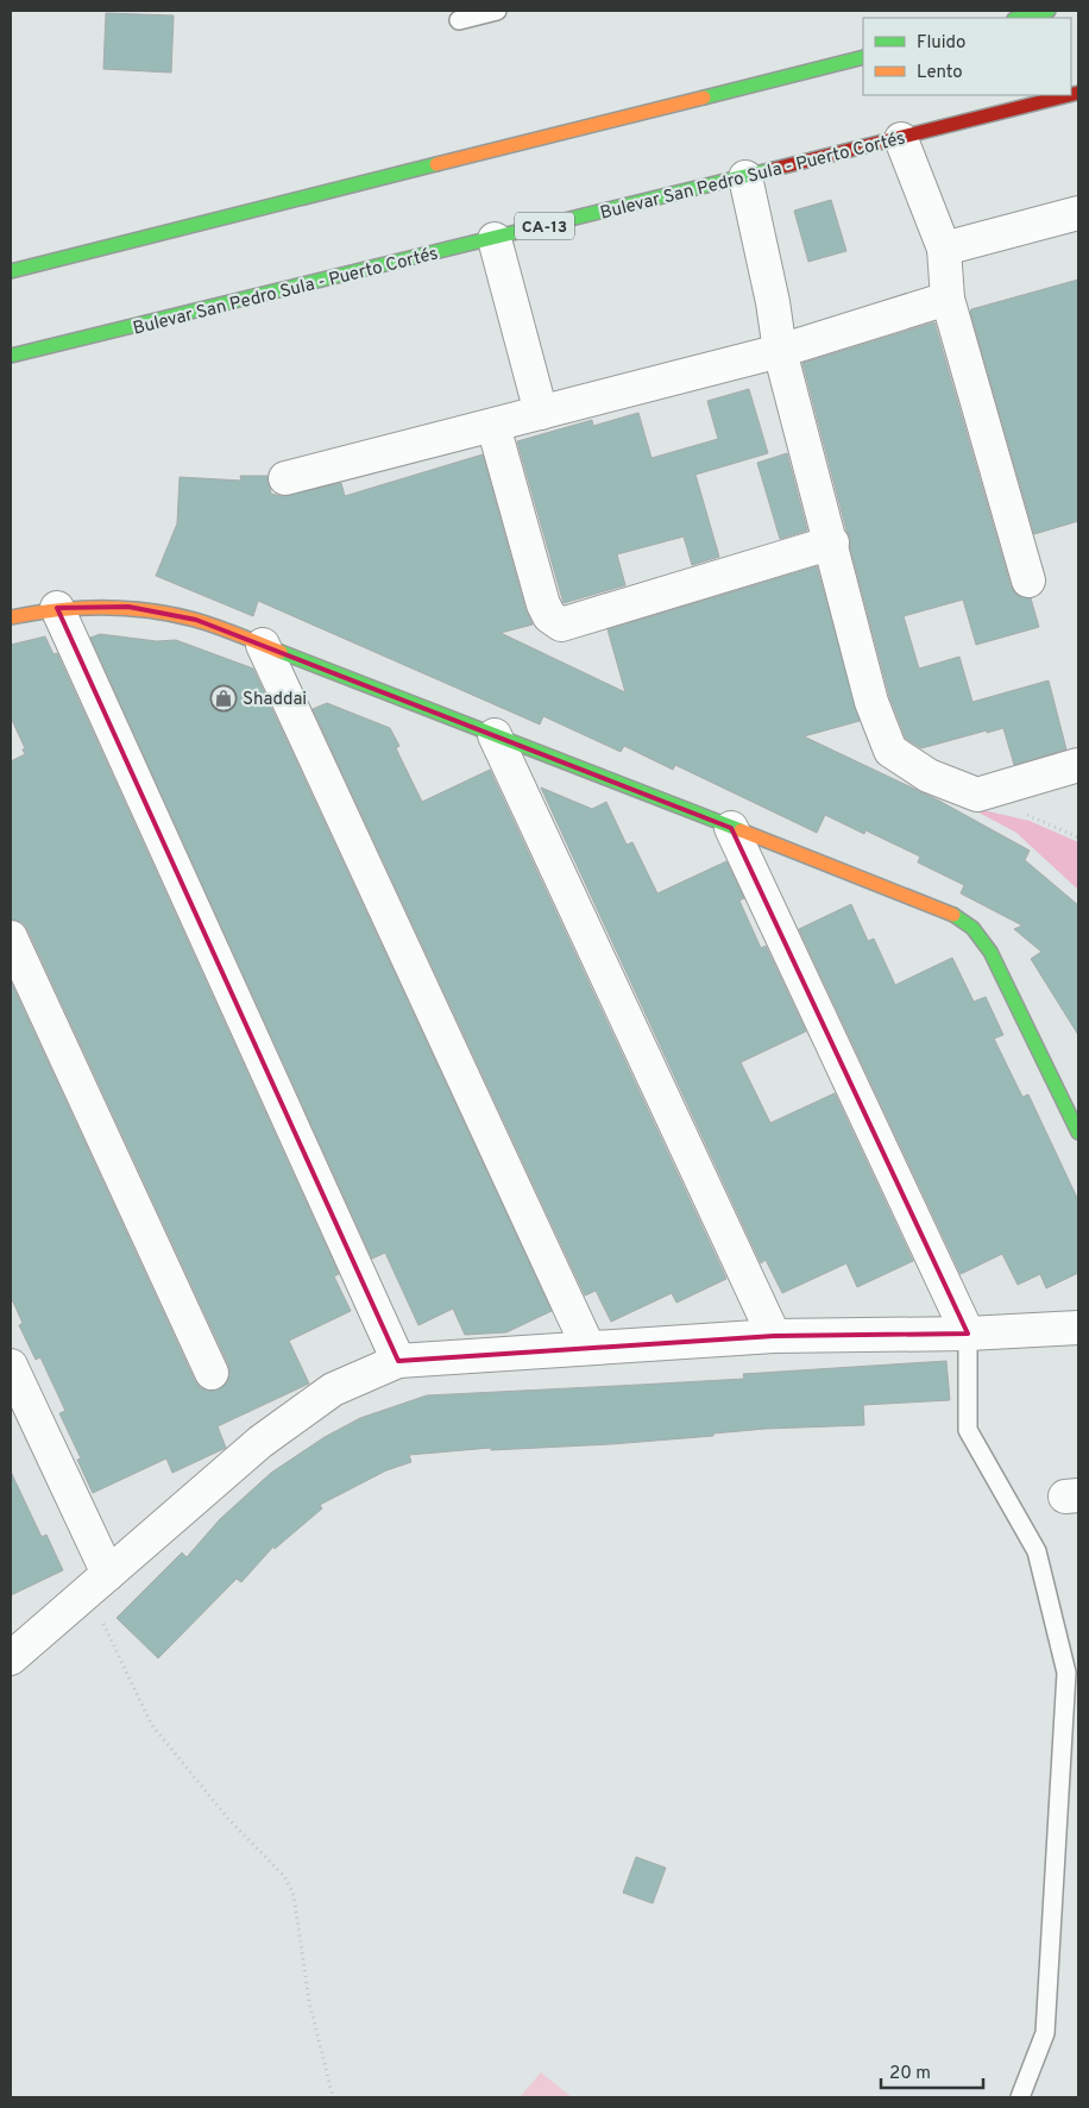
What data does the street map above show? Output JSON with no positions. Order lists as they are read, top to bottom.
{
  "streets": {
    "main road": ["Bulevar San Pedro Sula - Puerto Cortés", "CA-13"]
  },
  "places": {
    "shop": ["Shaddai"]
  },
  "legend": ["Fluido", "Lento"],
  "scale_bar": "20 m"
}
